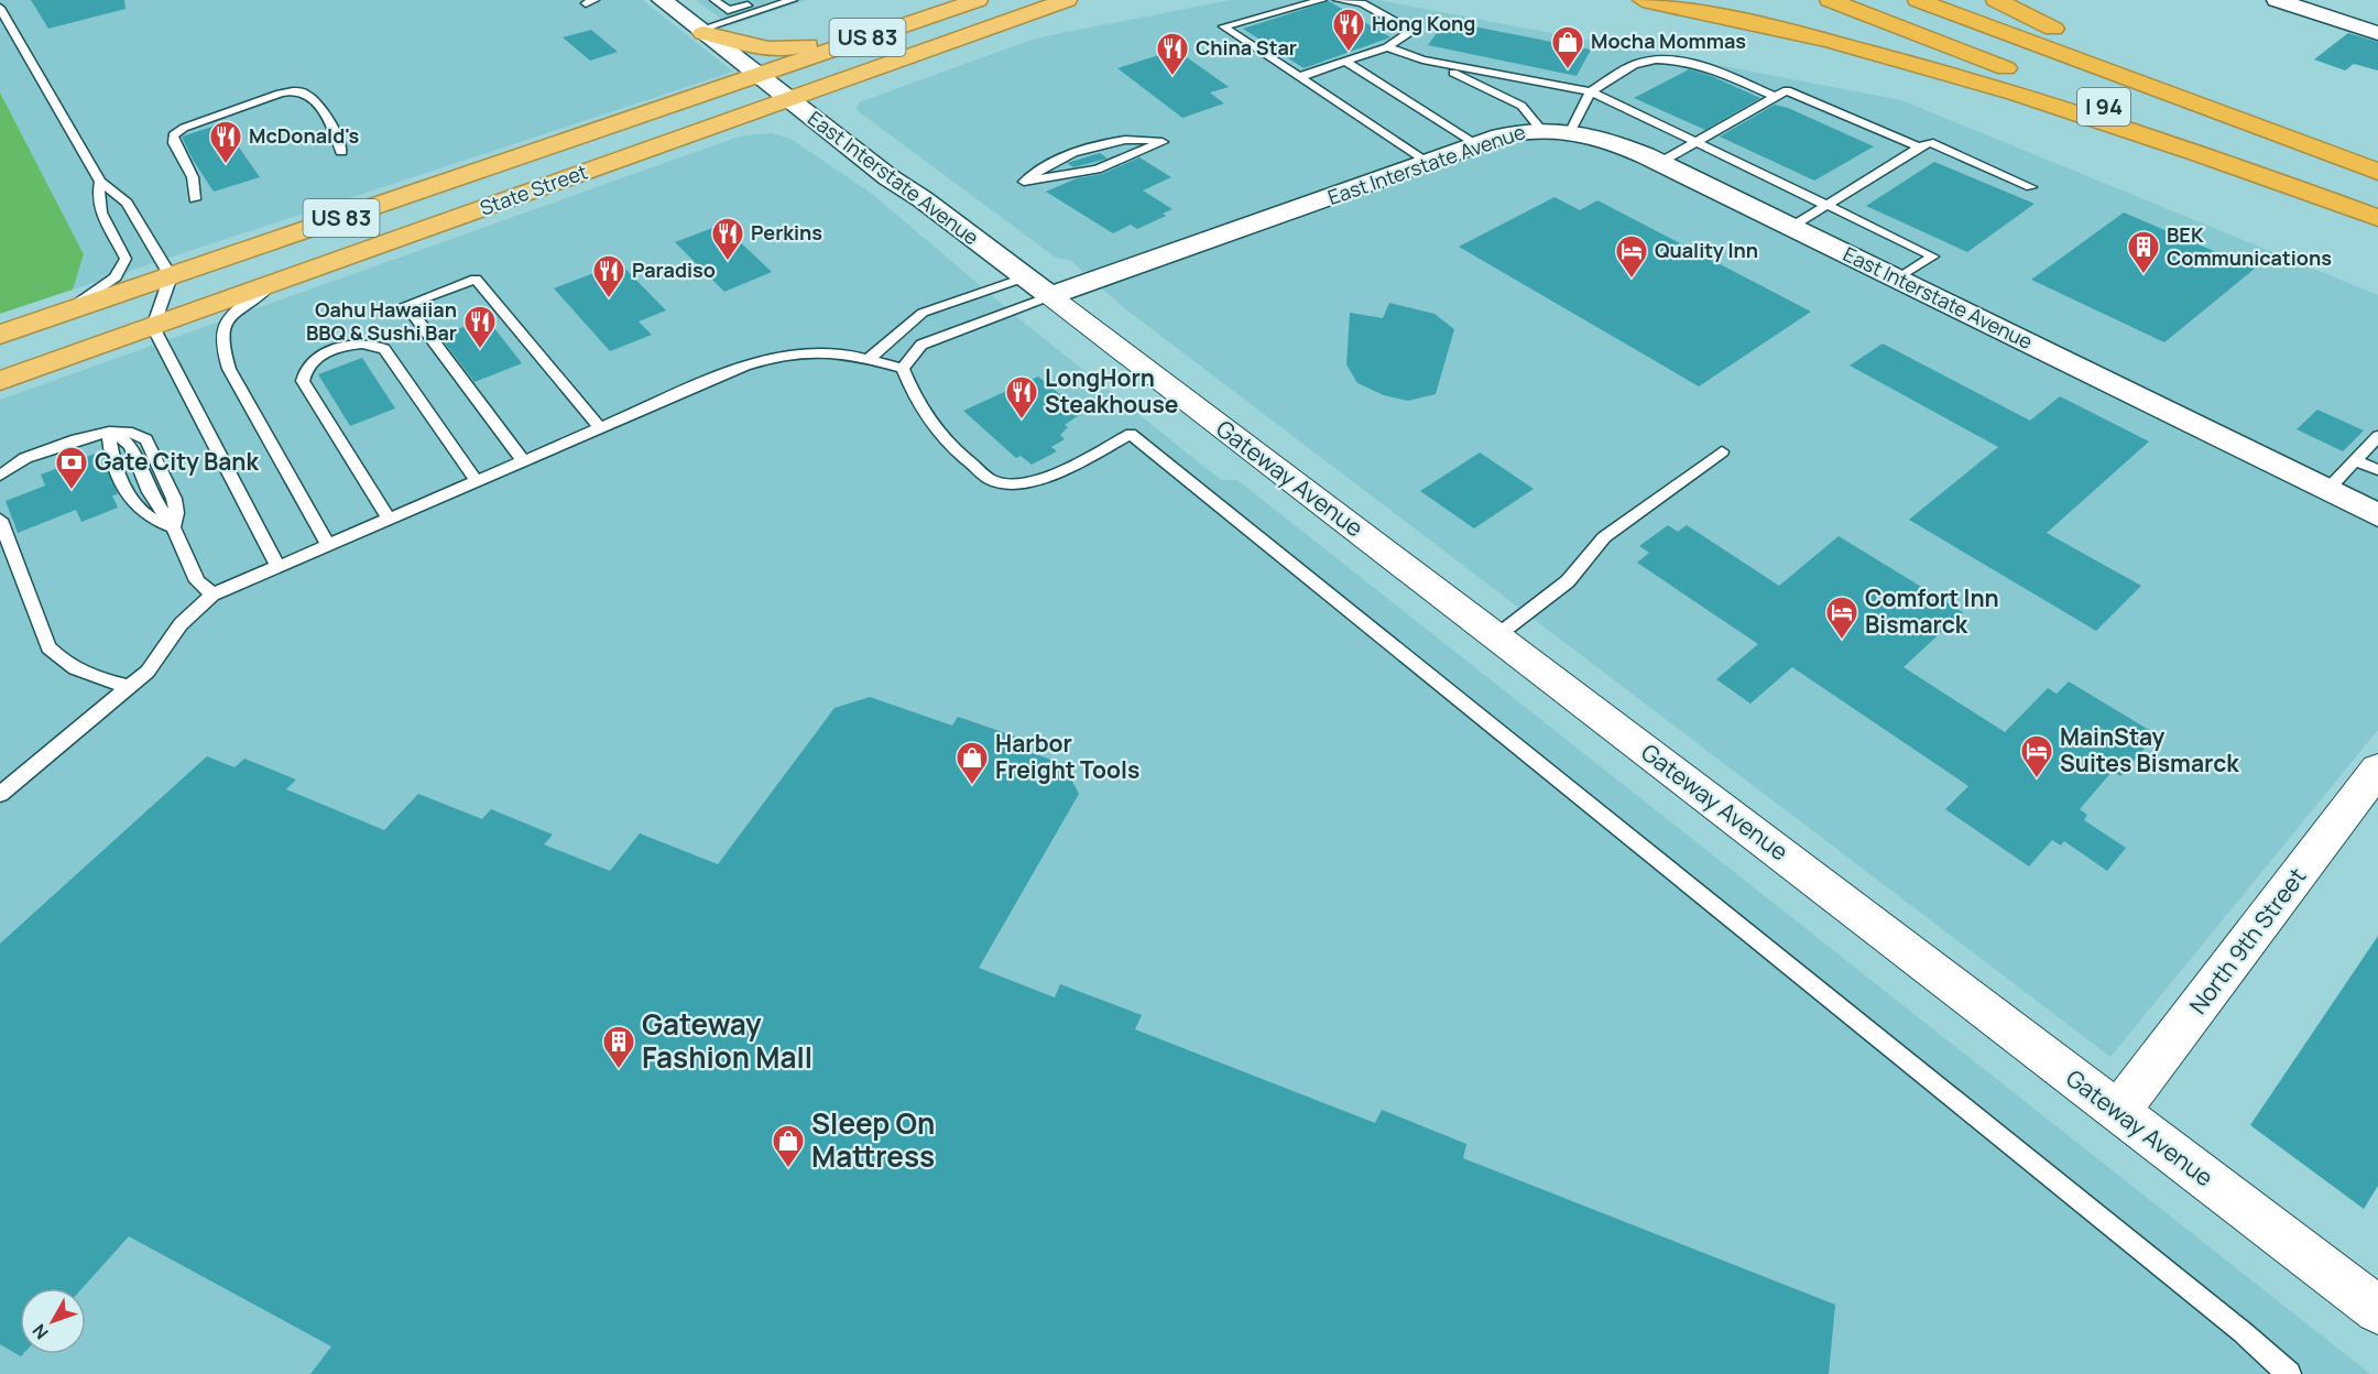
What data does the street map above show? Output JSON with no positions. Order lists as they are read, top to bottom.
{
  "streets": {
    "highway": ["US 83", "I 94", "State Street"],
    "street": ["East Interstate Avenue", "Gateway Avenue", "North 9th Street"]
  },
  "crossings": [
    ["East Interstate Avenue", "State Street"],
    ["East Interstate Avenue", "Gateway Avenue"],
    ["Gateway Avenue", "North 9th Street"]
  ],
  "places": {
    "restaurant": [
      "Hong Kong",
      "China Star",
      "McDonald's",
      "Perkins",
      "Paradiso",
      "Oahu Hawaiian BBQ & Sushi Bar",
      "LongHorn Steakhouse"
    ],
    "shop": ["Mocha Mommas", "Harbor Freight Tools", "Sleep On Mattress"],
    "building": ["BEK Communications", "Gateway Fashion Mall"],
    "hotel": ["Quality Inn", "Comfort Inn Bismarck", "MainStay Suites Bismarck"],
    "bank": ["Gate City Bank"]
  },
  "north": "bottom left"
}
